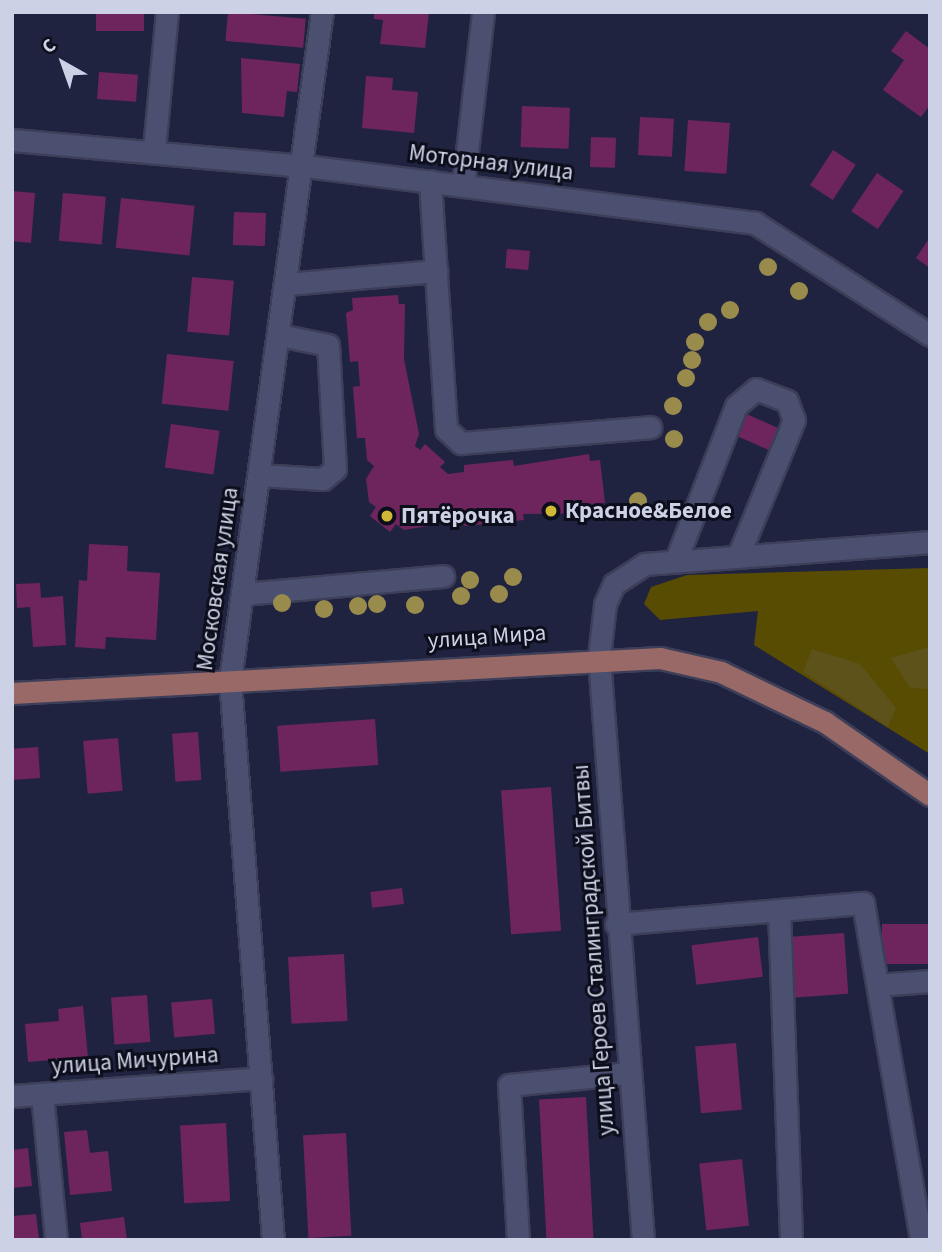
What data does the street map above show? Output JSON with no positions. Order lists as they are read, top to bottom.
{
  "streets": {
    "main road": ["улица Мира"],
    "street": [
      "Моторная улица",
      "Московская улица",
      "улица Героев Сталинградской Битвы",
      "улица Мичурина"
    ]
  },
  "crossings": [
    ["Моторная улица", "Московская улица"],
    ["Московская улица", "улица Мира"],
    ["Московская улица", "улица Мичурина"],
    ["улица Мира", "улица Героев Сталинградской Битвы"]
  ],
  "places": ["Красное&Белое", "Пятёрочка"],
  "north": "top left"
}
